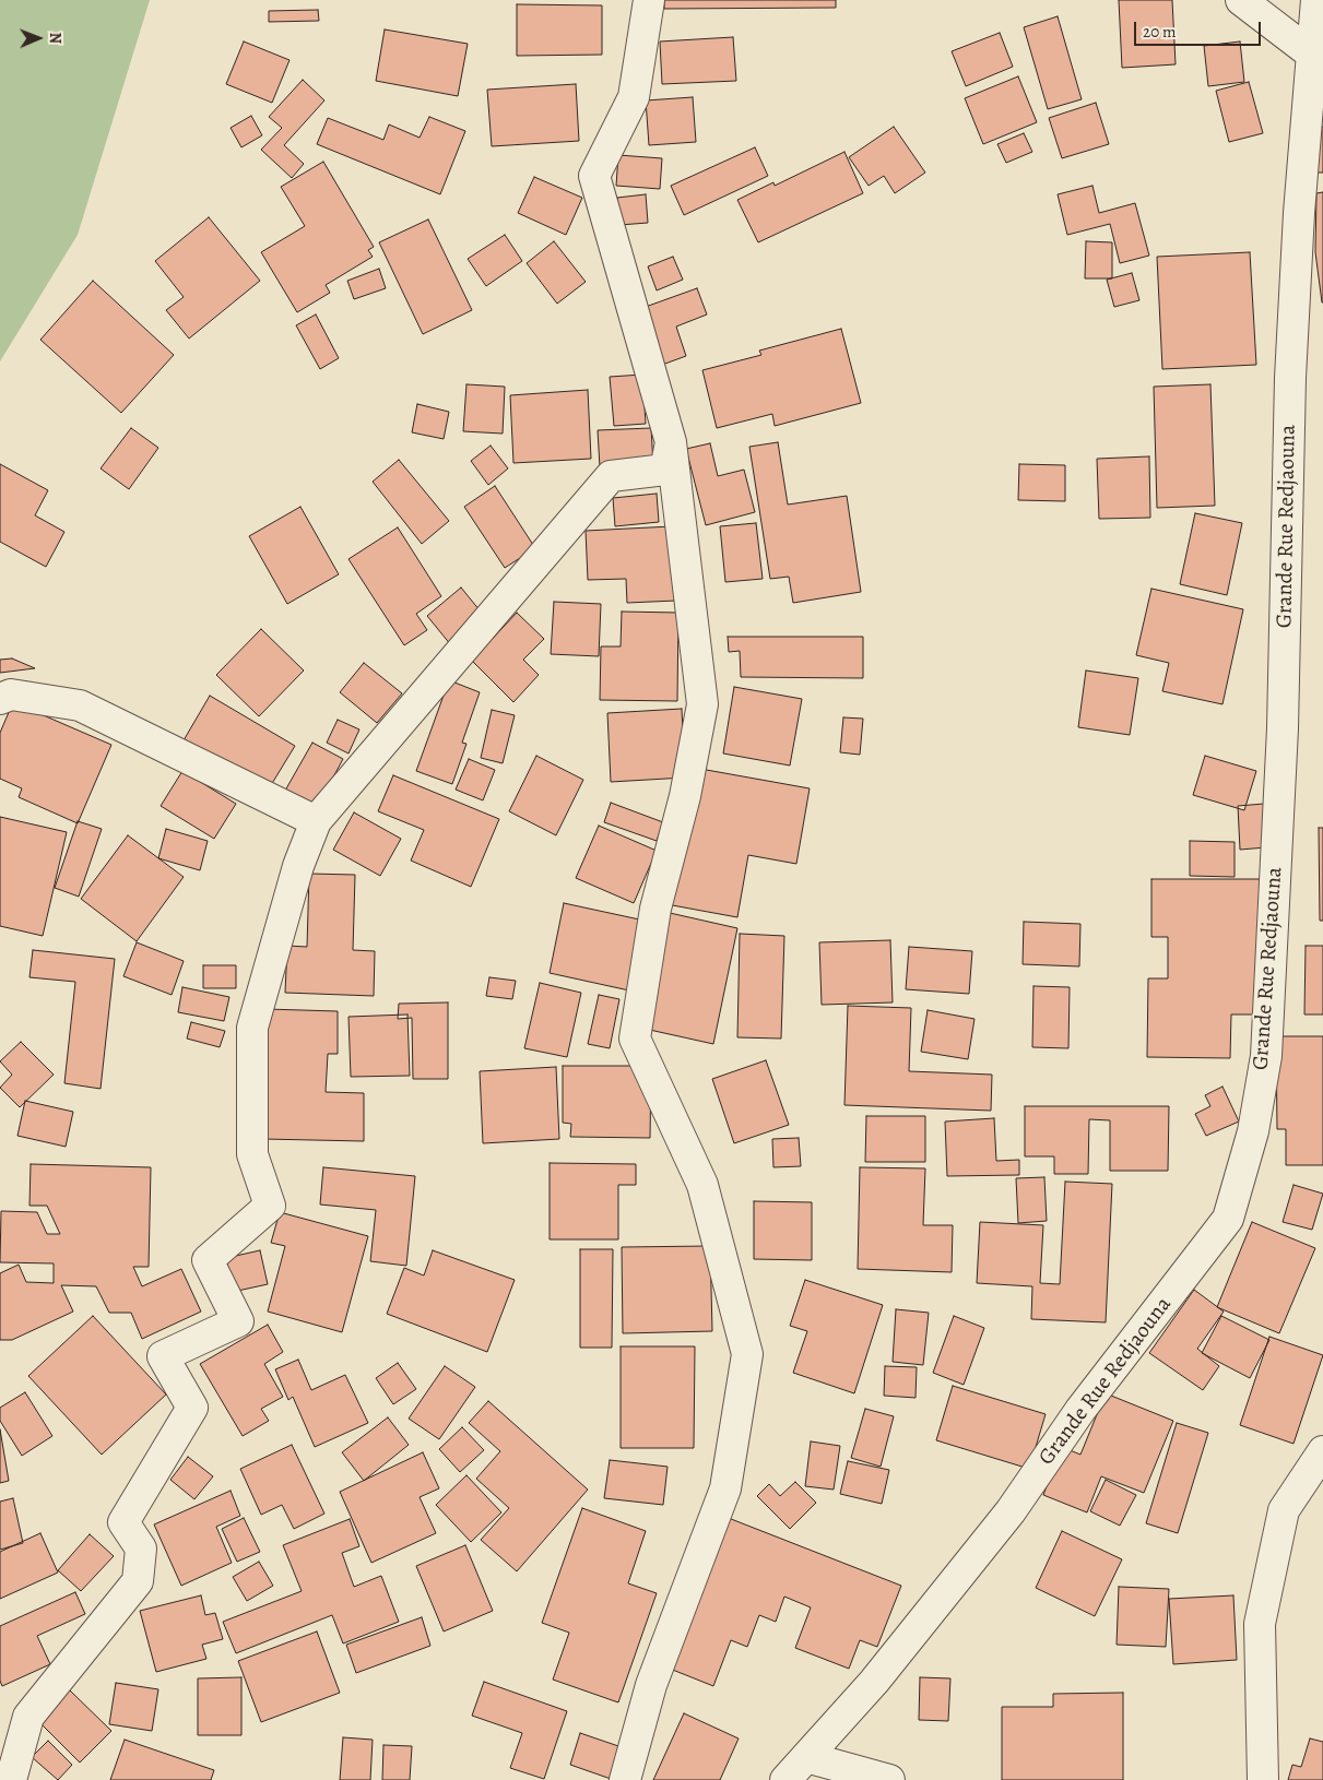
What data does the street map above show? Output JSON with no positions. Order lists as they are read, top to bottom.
{
  "streets": {
    "street": ["Grande Rue Redjaouna"]
  },
  "scale_bar": "20 m",
  "north": "right"
}
